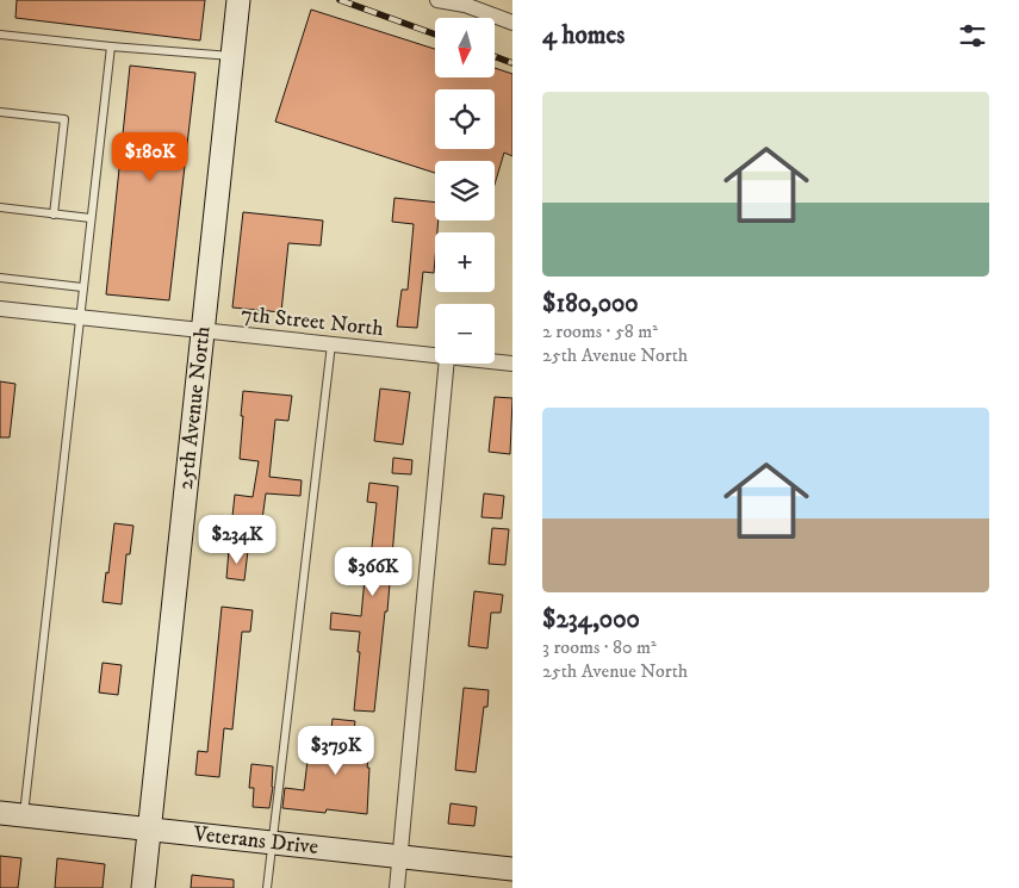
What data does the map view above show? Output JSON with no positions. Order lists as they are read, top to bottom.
{
  "streets": {
    "street": ["7th Street North", "25th Avenue North", "Veterans Drive"]
  },
  "crossings": [
    ["7th Street North", "25th Avenue North"],
    ["25th Avenue North", "Veterans Drive"]
  ],
  "north": "bottom",
  "page": {
    "heading": "4 homes",
    "map_buttons": ["+", "−"],
    "list": [
      {
        "name": "$180,000",
        "note": "2 rooms · 58 m² · 25th Avenue North"
      },
      {
        "name": "$234,000",
        "note": "3 rooms · 80 m² · 25th Avenue North"
      }
    ],
    "price": [
      "$180K",
      "$234K",
      "$366K",
      "$379K"
    ]
  }
}
